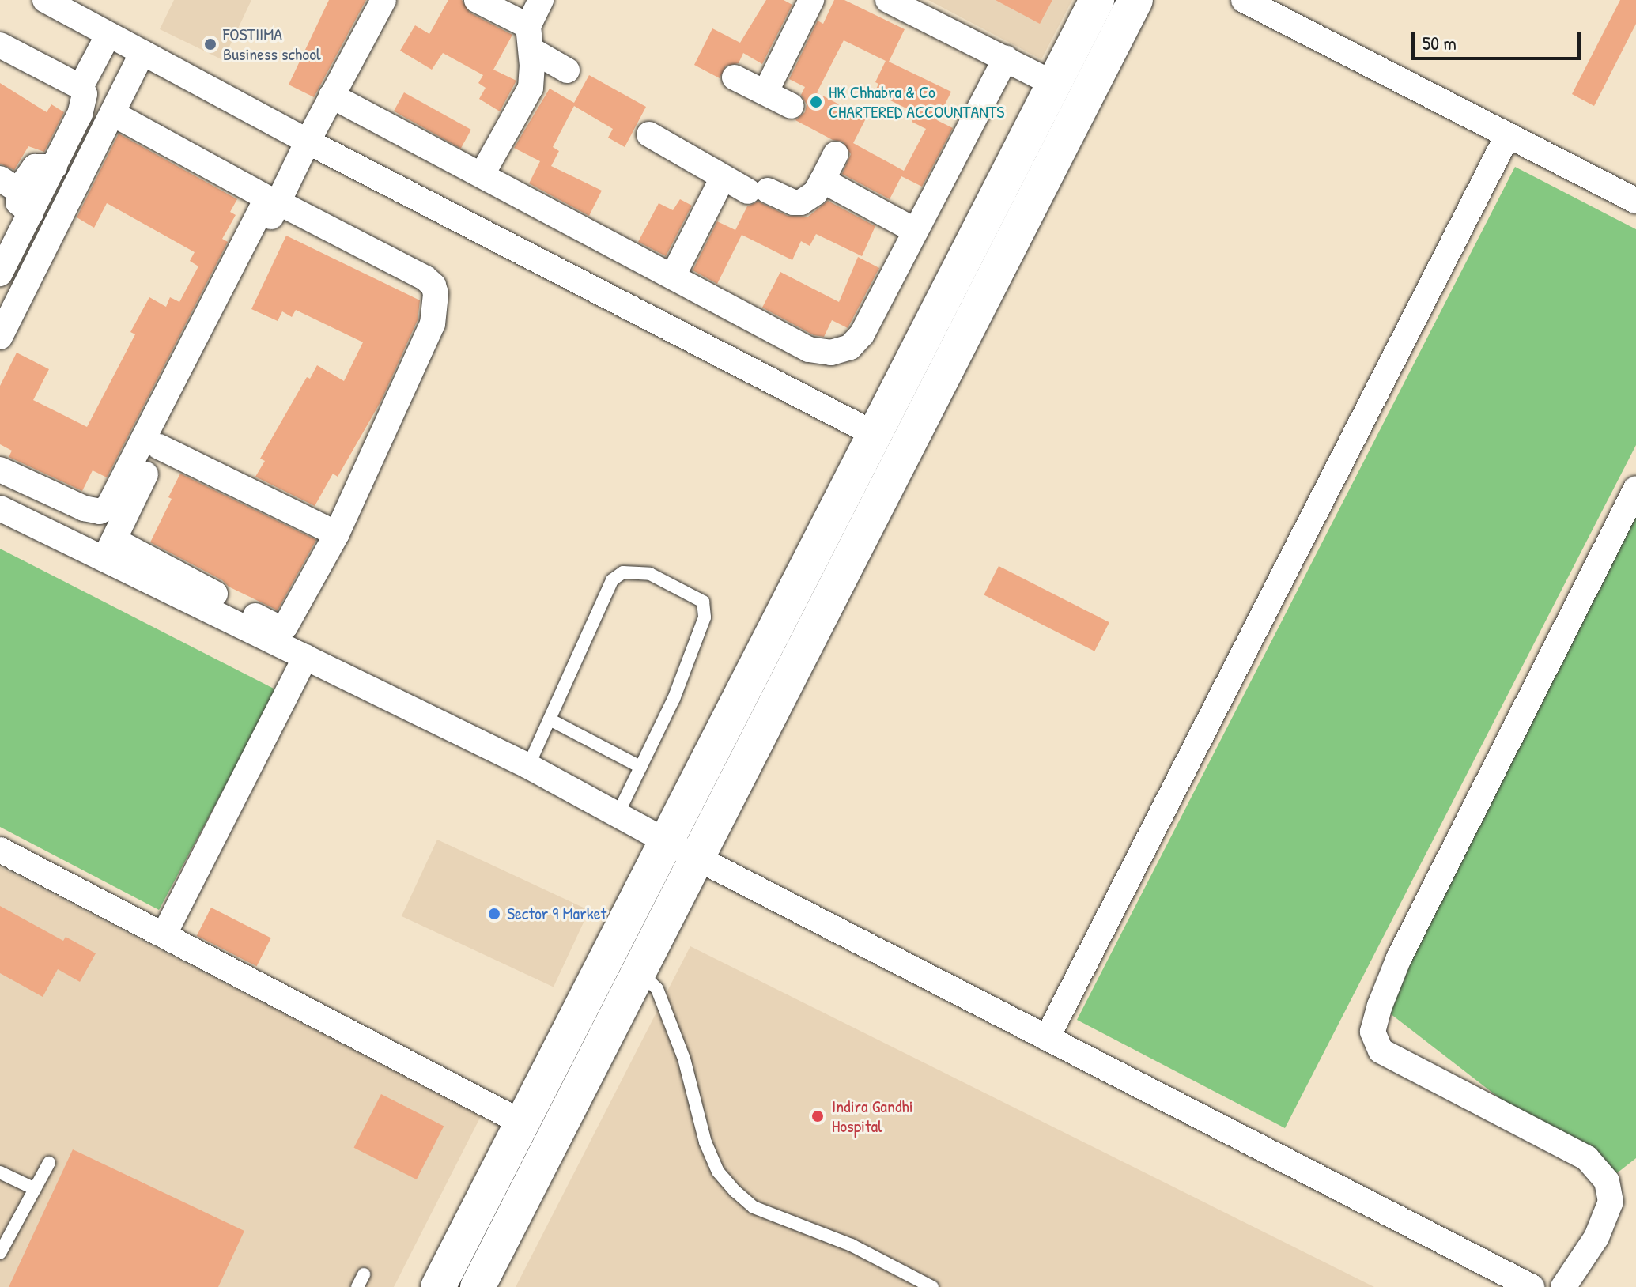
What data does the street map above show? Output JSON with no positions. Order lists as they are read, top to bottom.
{
  "places": [
    "FOSTIIMA Business school",
    "HK Chhabra & Co CHARTERED ACCOUNTANTS",
    "Sector 9 Market",
    "Indira Gandhi Hospital"
  ],
  "scale_bar": "50 m"
}
